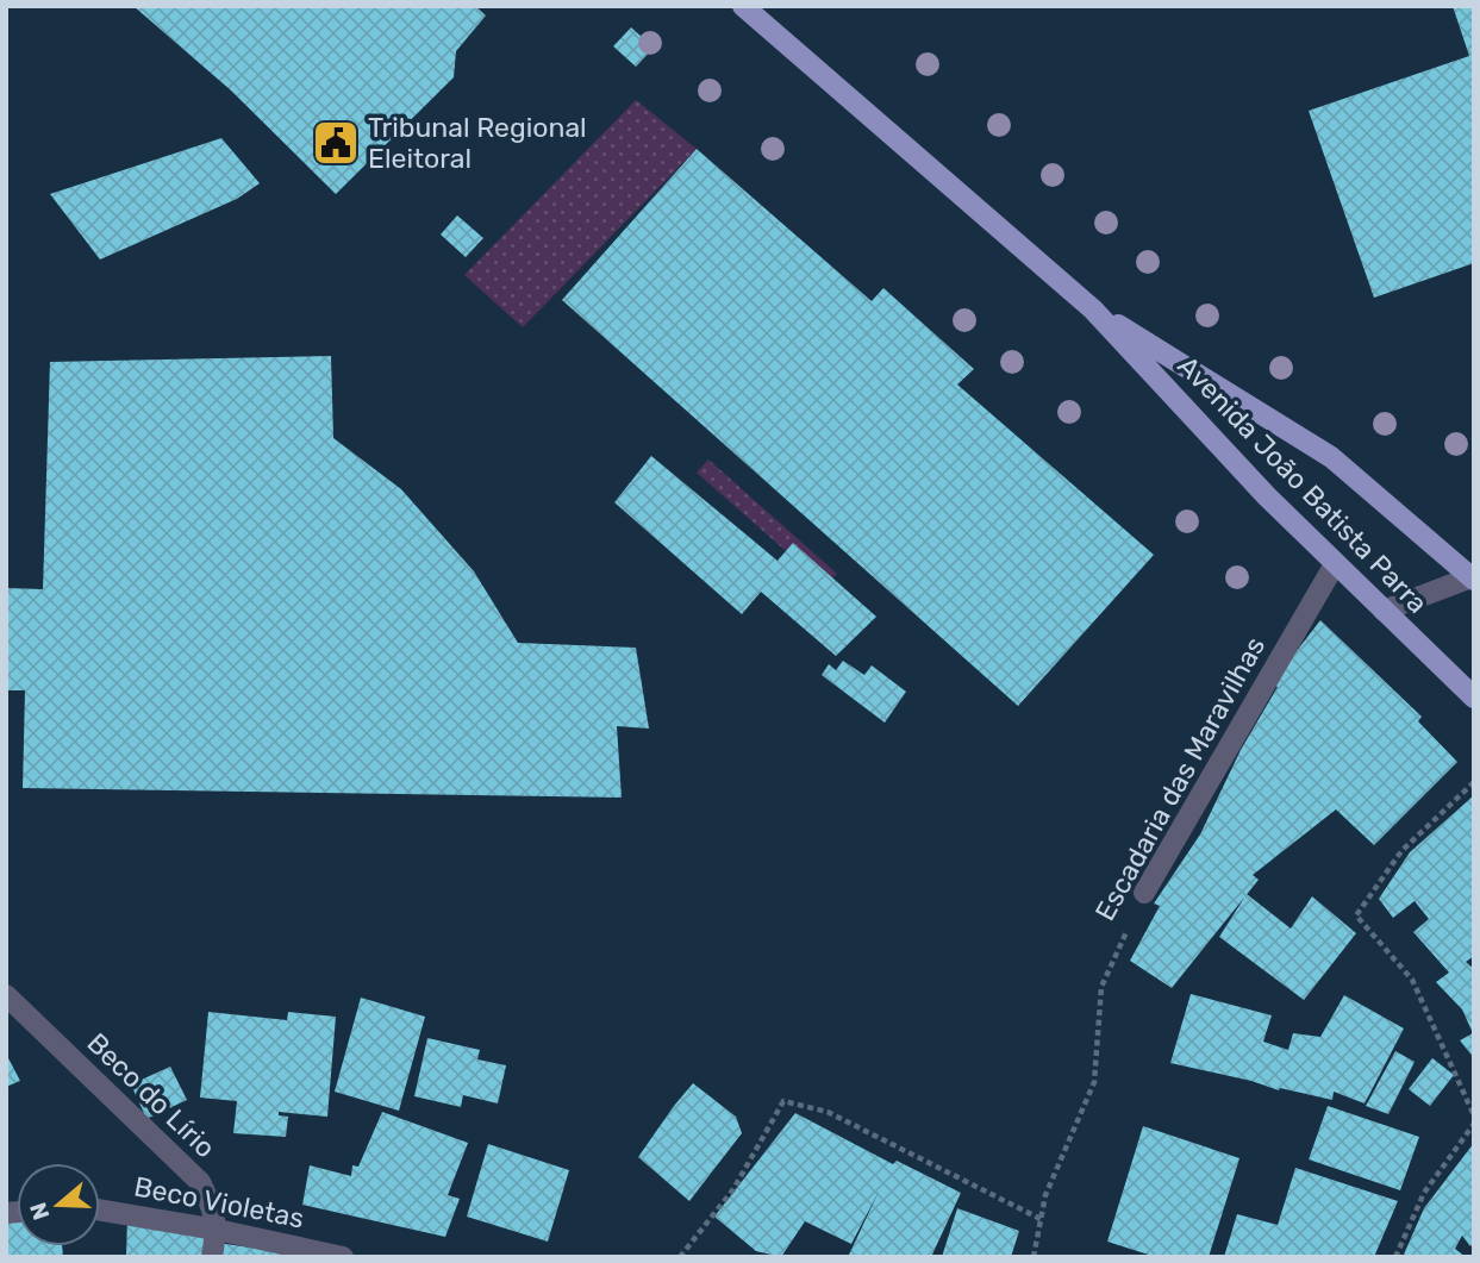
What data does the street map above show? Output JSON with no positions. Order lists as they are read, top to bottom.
{
  "streets": {
    "main road": ["Avenida João Batista Parra"],
    "street": ["Escadaria das Maravilhas", "Beco do Lírio", "Beco Violetas"]
  },
  "crossings": [
    ["Avenida João Batista Parra", "Escadaria das Maravilhas"],
    ["Beco do Lírio", "Beco Violetas"]
  ],
  "places": {
    "public building": ["Tribunal Regional Eleitoral"]
  },
  "north": "left"
}
